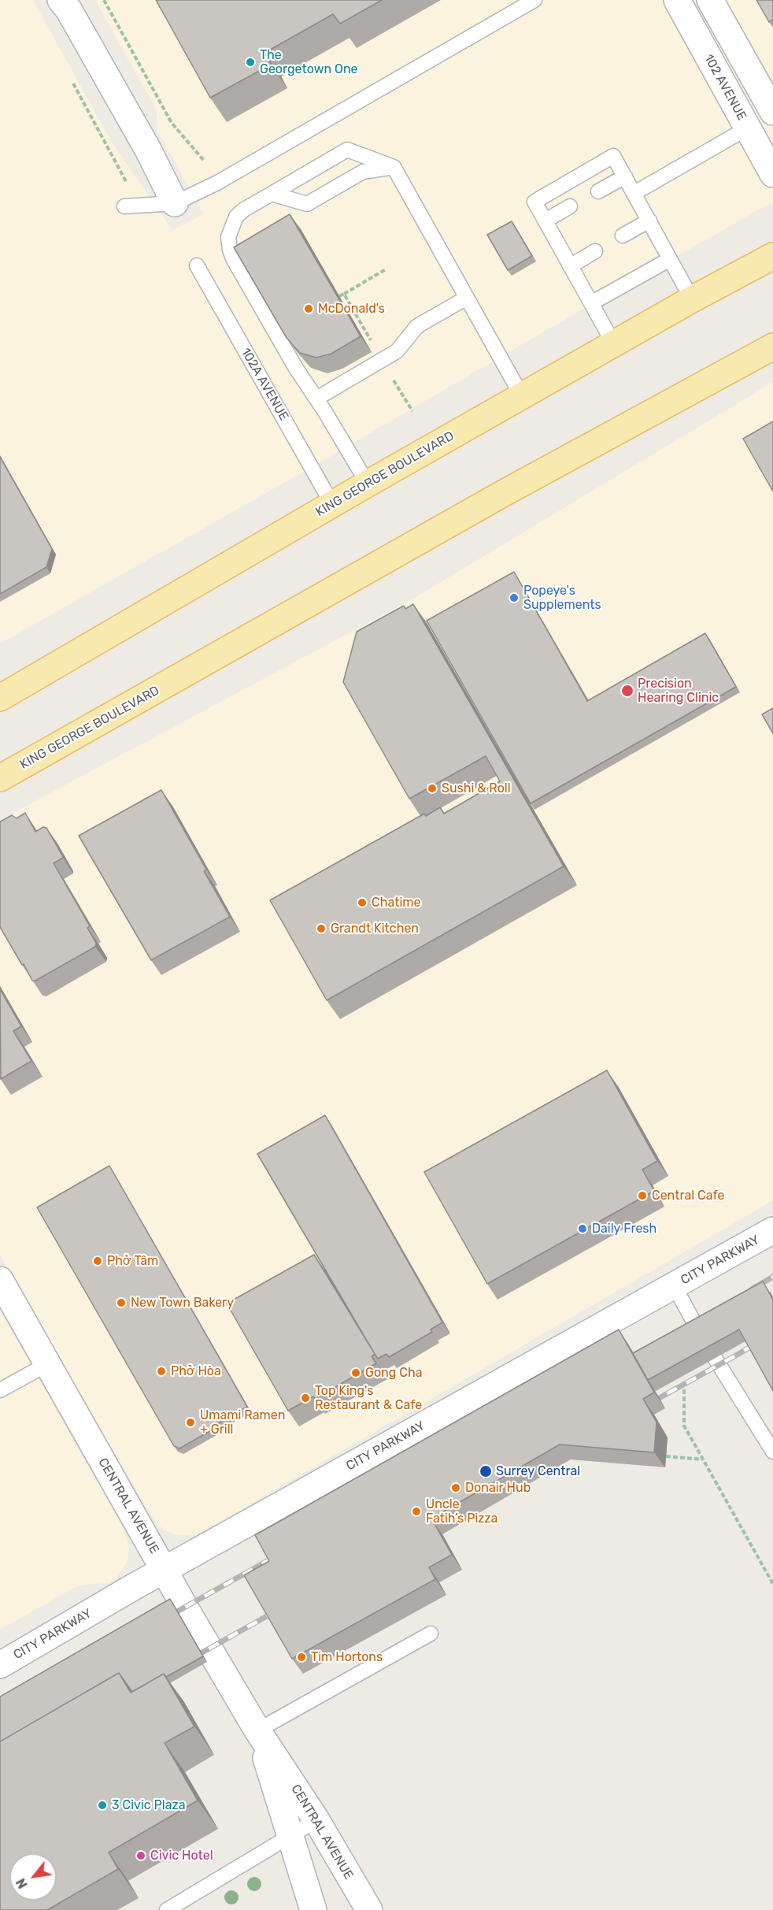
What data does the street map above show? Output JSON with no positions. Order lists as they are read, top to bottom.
{
  "streets": {
    "main road": ["KING GEORGE BOULEVARD"],
    "street": ["102 AVENUE", "CITY PARKWAY", "CENTRAL AVENUE"],
    "lane": ["102A AVENUE"]
  },
  "crossings": [
    ["102A AVENUE", "KING GEORGE BOULEVARD"],
    ["CITY PARKWAY", "CENTRAL AVENUE"]
  ],
  "places": [
    "The Georgetown One",
    "McDonald's",
    "Popeye's Supplements",
    "Precision Hearing Clinic",
    "Sushi & Roll",
    "Chatime",
    "Grandt Kitchen",
    "Central Cafe",
    "Daily Fresh",
    "Phở Tâm",
    "New Town Bakery",
    "Phở Hòa",
    "Gong Cha",
    "Top King's Restaurant & Cafe",
    "Umami Ramen + Grill",
    "Surrey Central",
    "Donair Hub",
    "Uncle Fatih’s Pizza",
    "Tim Hortons",
    "3 Civic Plaza",
    "Civic Hotel"
  ],
  "north": "bottom left"
}
